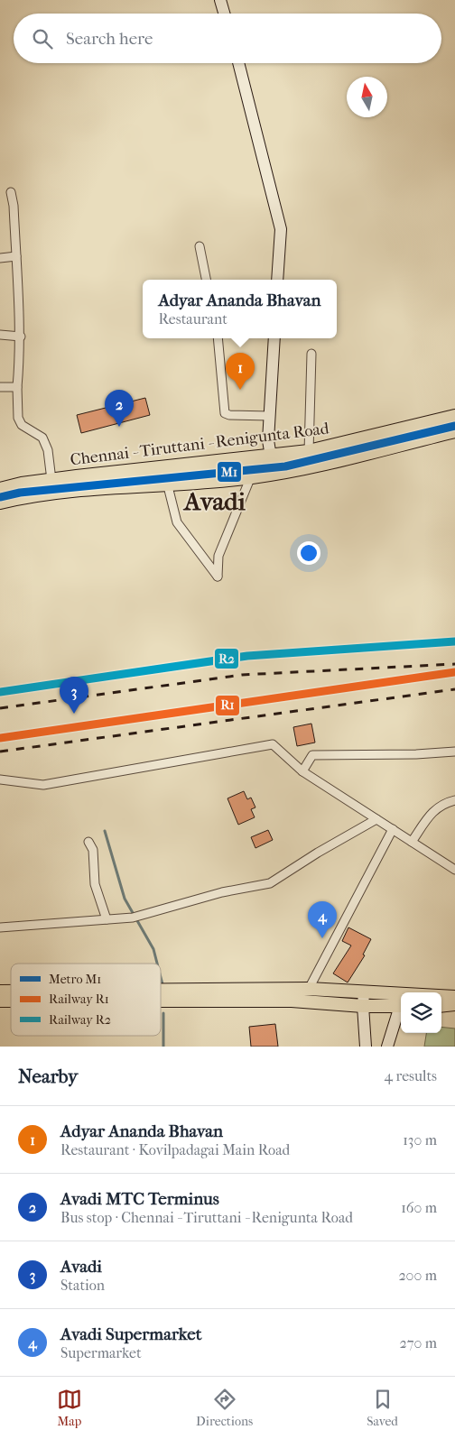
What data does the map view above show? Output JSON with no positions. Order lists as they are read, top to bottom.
{
  "streets": {
    "highway": ["Chennai - Tiruttani - Renigunta Road"]
  },
  "districts": ["Avadi"],
  "lines": ["metro line M1", "rail line R2", "rail line R1"],
  "legend": ["Metro M1", "Railway R1", "Railway R2"],
  "north": "top",
  "page": {
    "search": "Search here",
    "popup": ["Adyar Ananda Bhavan", "Restaurant"],
    "pins": [
      "1",
      "2",
      "3",
      "4"
    ],
    "heading": ["Nearby", "4 results"],
    "list": [
      {
        "mark": "1",
        "name": "Adyar Ananda Bhavan",
        "note": "Restaurant · Kovilpadagai Main Road",
        "value": "130 m"
      },
      {
        "mark": "2",
        "name": "Avadi MTC Terminus",
        "note": "Bus stop · Chennai - Tiruttani - Renigunta Road",
        "value": "160 m"
      },
      {
        "mark": "3",
        "name": "Avadi",
        "note": "Station",
        "value": "200 m"
      },
      {
        "mark": "4",
        "name": "Avadi Supermarket",
        "note": "Supermarket",
        "value": "270 m"
      }
    ],
    "nav": ["Map", "Directions", "Saved"]
  }
}
